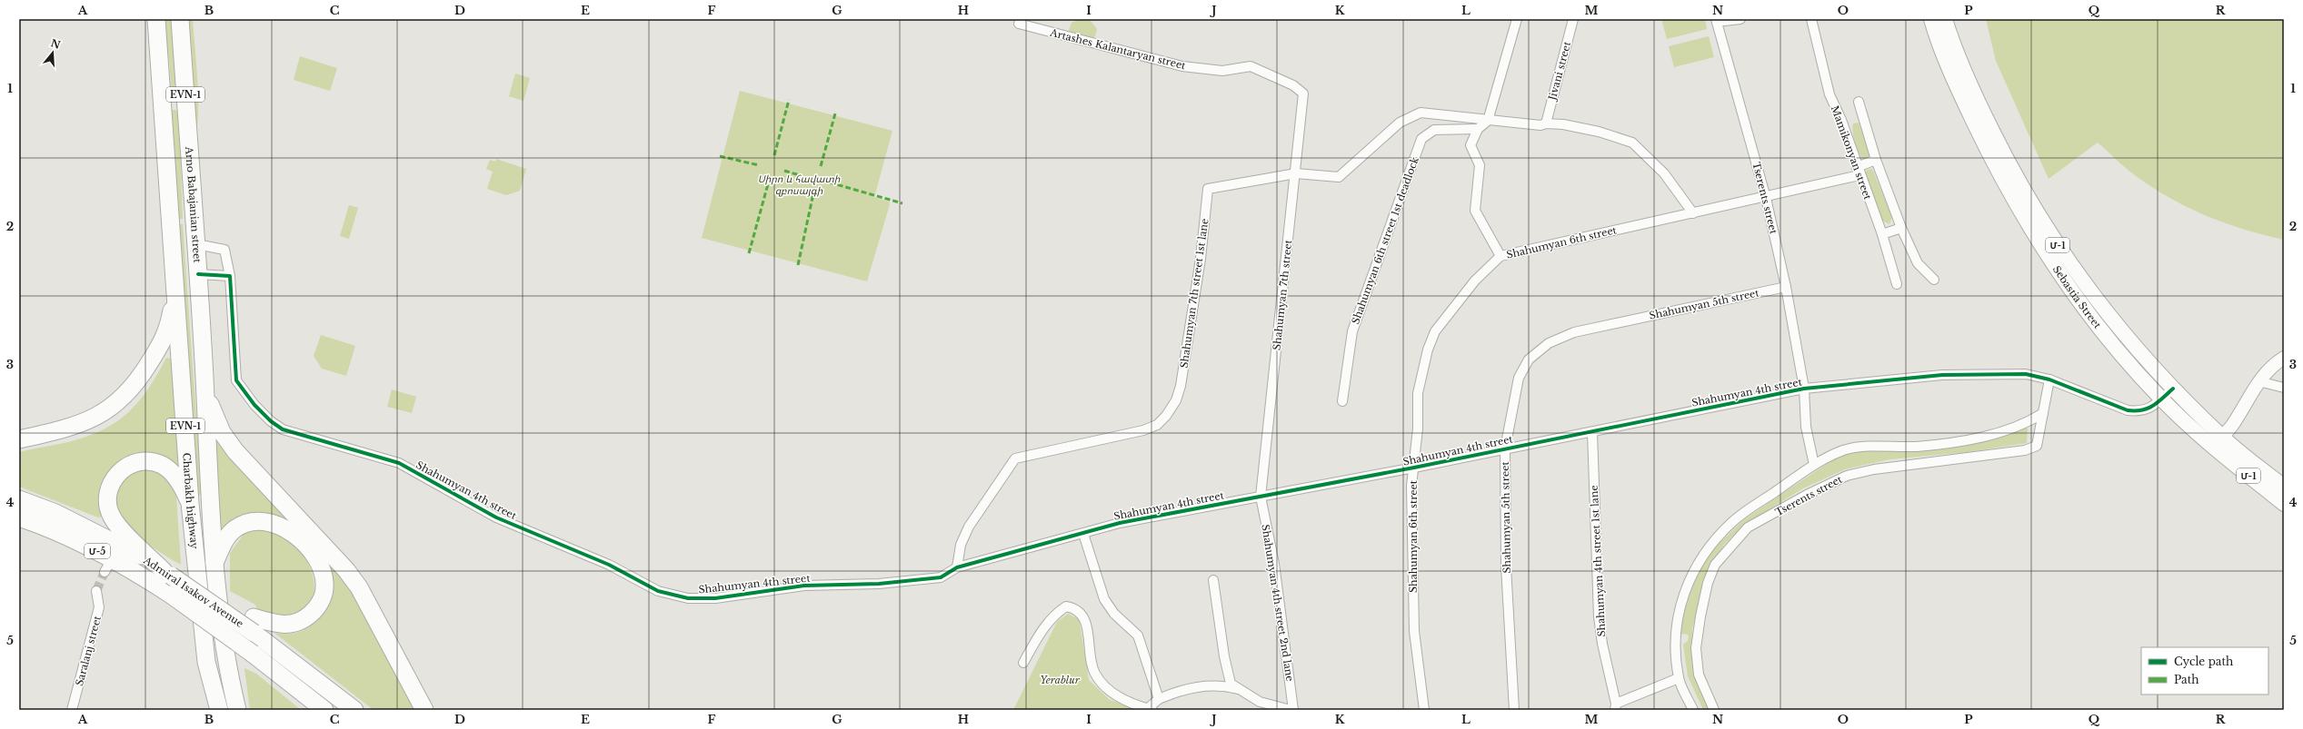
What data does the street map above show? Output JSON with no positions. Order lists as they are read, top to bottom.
{
  "streets": {
    "highway": [
      "EVN-1",
      "Arno Babajanian street",
      "Charbakh highway",
      "Մ-5",
      "Admiral Isakov Avenue"
    ],
    "main road": ["Մ-1", "Sebastia Street"],
    "street": [
      "Artashes Kalantaryan street",
      "Jivani street",
      "Mamikonyan street",
      "Tserents street",
      "Shahumyan 6th street 1st deadlock",
      "Shahumyan 6th street",
      "Shahumyan 7th street 1st lane",
      "Shahumyan 7th street",
      "Shahumyan 5th street",
      "Shahumyan 4th street",
      "Shahumyan 4th street 1st lane",
      "Shahumyan 4th street 2nd lane",
      "Saralanj street"
    ]
  },
  "crossings": [
    ["Artashes Kalantaryan street", "Shahumyan 7th street"],
    ["EVN-1", "Charbakh highway"],
    ["Mamikonyan street", "Shahumyan 6th street"],
    ["Tserents street", "Shahumyan 6th street"],
    ["Tserents street", "Shahumyan 5th street"],
    ["Tserents street", "Shahumyan 4th street"],
    ["Arno Babajanian street", "Shahumyan 4th street"],
    ["Arno Babajanian street", "Charbakh highway"],
    ["Shahumyan 6th street", "Shahumyan 4th street"],
    ["Shahumyan 7th street 1st lane", "Shahumyan 7th street"],
    ["Shahumyan 7th street 1st lane", "Shahumyan 4th street"],
    ["Shahumyan 7th street", "Shahumyan 4th street"],
    ["Shahumyan 7th street", "Shahumyan 4th street 2nd lane"],
    ["Sebastia Street", "Shahumyan 4th street"],
    ["Shahumyan 5th street", "Shahumyan 4th street"],
    ["Shahumyan 4th street", "Shahumyan 4th street 1st lane"],
    ["Shahumyan 4th street", "Shahumyan 4th street 2nd lane"],
    ["Charbakh highway", "Admiral Isakov Avenue"]
  ],
  "parks": ["Սիրո և հավատի զբոսայգի", "Yerablur"],
  "legend": ["Cycle path", "Path"],
  "north": "top",
  "grid": {
    "columns": [
      "A",
      "B",
      "C",
      "D",
      "E",
      "F",
      "G",
      "H",
      "I",
      "J",
      "K",
      "L",
      "M",
      "N",
      "O",
      "P",
      "Q",
      "R"
    ],
    "rows": [
      "1",
      "2",
      "3",
      "4",
      "5"
    ]
  }
}
